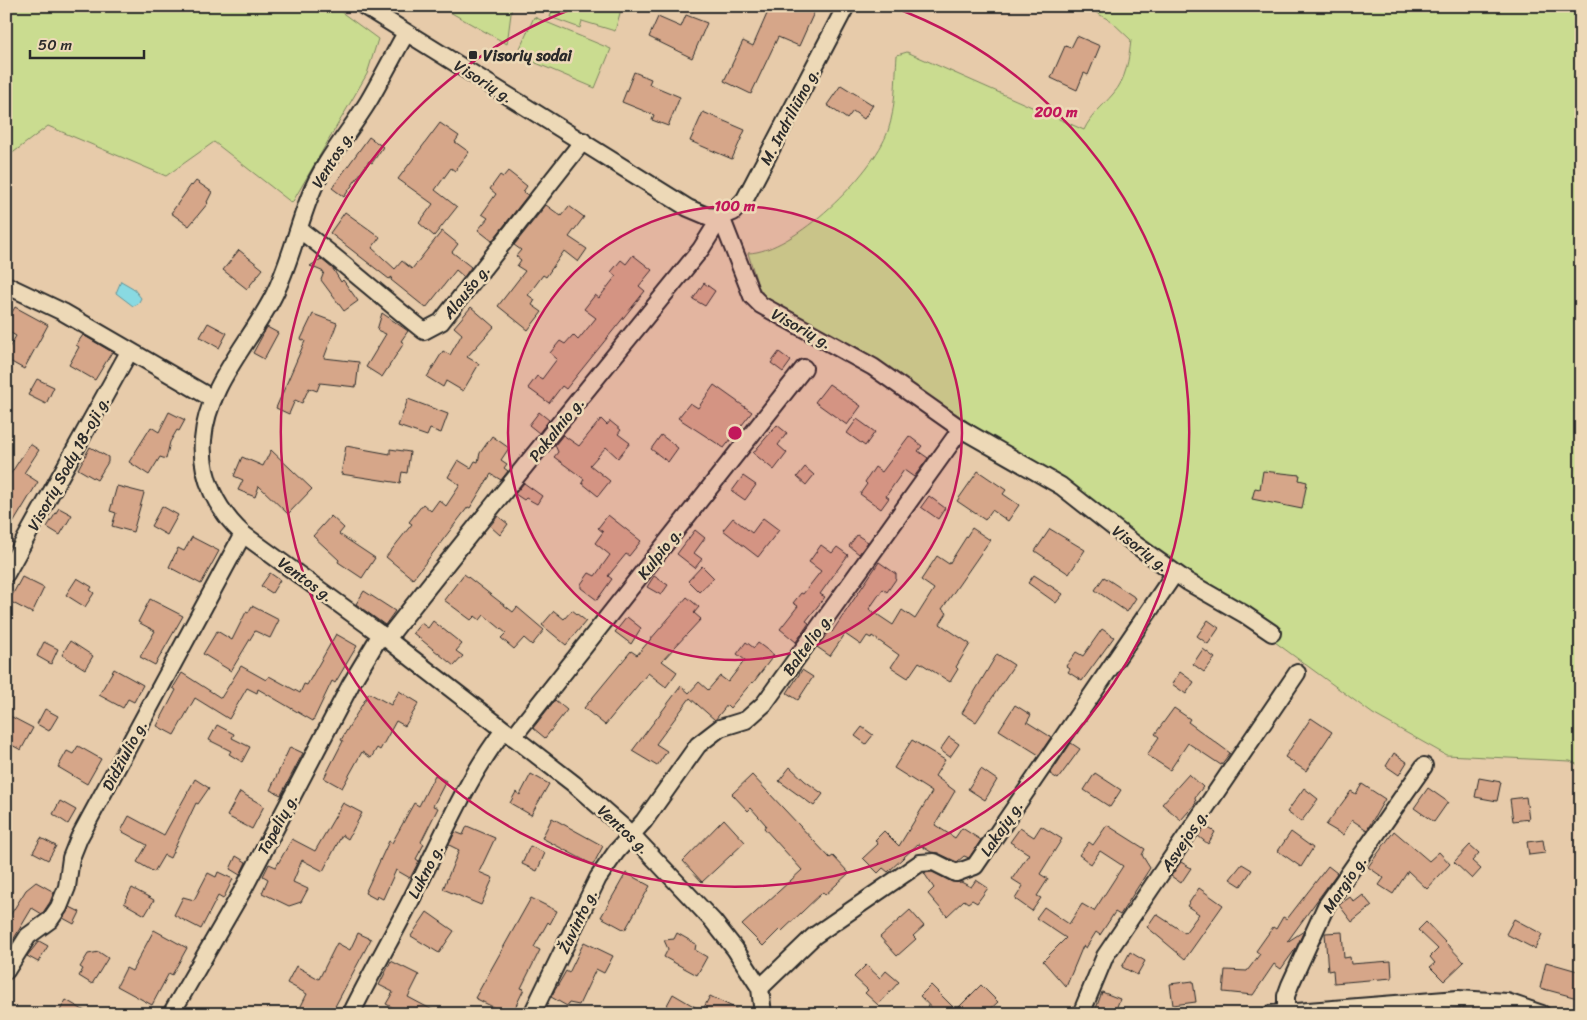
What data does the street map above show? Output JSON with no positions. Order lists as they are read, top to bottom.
{
  "streets": {
    "street": [
      "Visorių g.",
      "M. Indriliūno g.",
      "Ventos g.",
      "Alaušo g.",
      "Pakalnio g.",
      "Visorių Sodų 18-oji g.",
      "Kulpio g.",
      "Baltelio g.",
      "Didžiulio g.",
      "Tapelių g.",
      "Lakajų g.",
      "Asvejos g.",
      "Lukno g.",
      "Margio g.",
      "Žuvinto g."
    ]
  },
  "crossings": [
    ["Visorių g.", "M. Indriliūno g."],
    ["Visorių g.", "Ventos g."],
    ["Visorių g.", "Alaušo g."],
    ["Visorių g.", "Pakalnio g."],
    ["Visorių g.", "Baltelio g."],
    ["Visorių g.", "Lakajų g."],
    ["M. Indriliūno g.", "Pakalnio g."],
    ["Ventos g.", "Alaušo g."],
    ["Ventos g.", "Pakalnio g."],
    ["Ventos g.", "Kulpio g."],
    ["Ventos g.", "Baltelio g."],
    ["Ventos g.", "Didžiulio g."],
    ["Ventos g.", "Tapelių g."],
    ["Ventos g.", "Lakajų g."],
    ["Ventos g.", "Lukno g."],
    ["Ventos g.", "Žuvinto g."],
    ["Pakalnio g.", "Tapelių g."],
    ["Kulpio g.", "Lukno g."],
    ["Baltelio g.", "Žuvinto g."]
  ],
  "places": {
    "transit": ["Visorių sodai"]
  },
  "scale_bar": "50 m",
  "rings": ["200 m", "100 m"]
}
